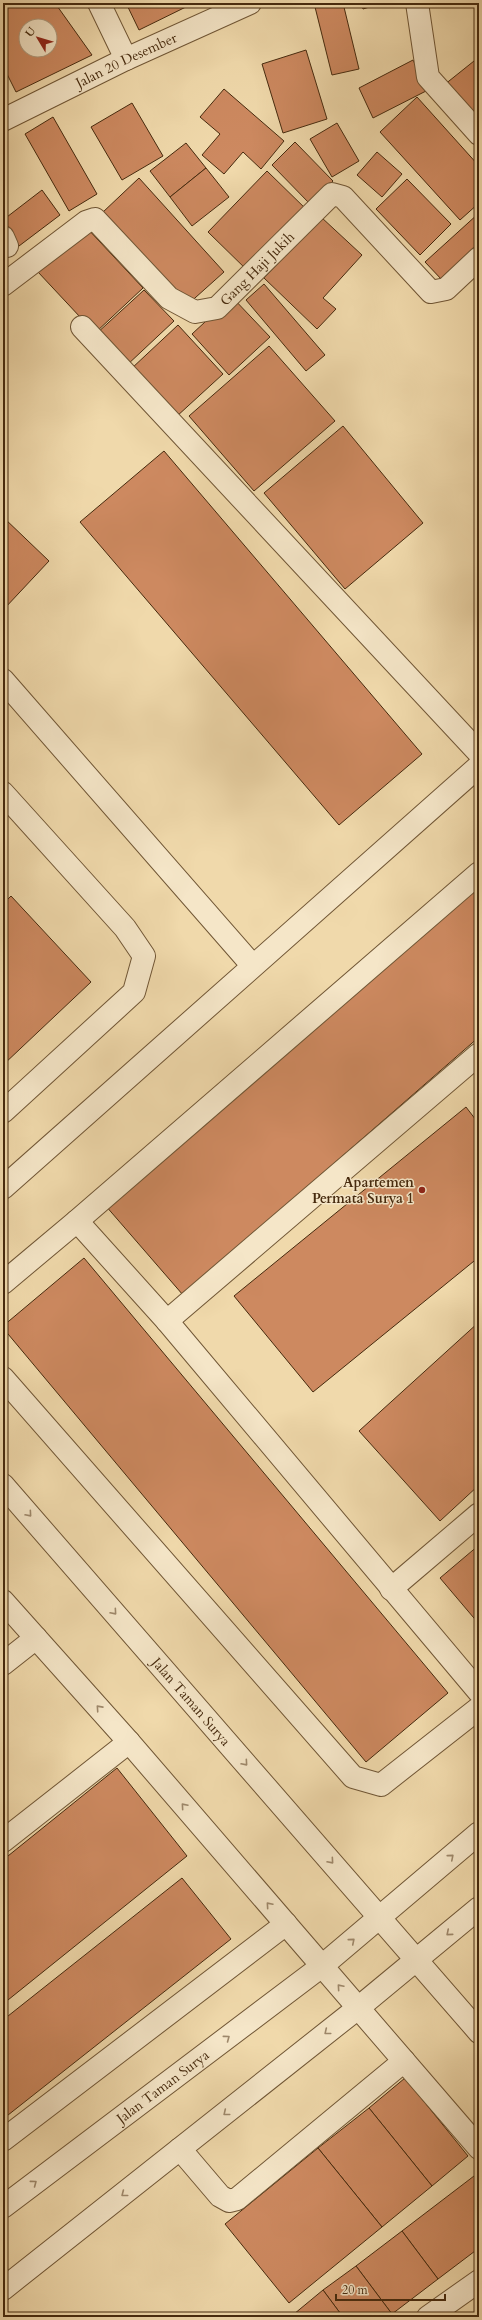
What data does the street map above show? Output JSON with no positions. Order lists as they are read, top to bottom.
{
  "streets": {
    "street": ["Jalan 20 Desember", "Gang Haji Jukih", "Jalan Taman Surya"]
  },
  "places": ["Apartemen Permata Surya 1"],
  "scale_bar": "20 m",
  "north": "top left"
}
